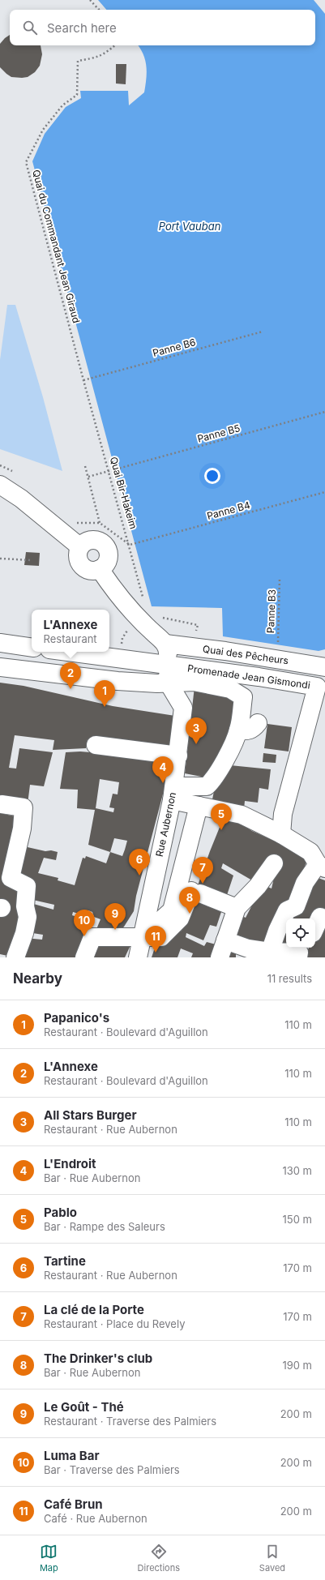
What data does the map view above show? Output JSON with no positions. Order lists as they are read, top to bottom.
{
  "streets": {
    "street": ["Quai des Pêcheurs", "Promenade Jean Gismondi", "Rue Aubernon"],
    "path": [
      "Quai du Commandant Jean Giraud",
      "Panne B6",
      "Panne B5",
      "Quai Bir-Hakeim",
      "Panne B4",
      "Panne B3"
    ]
  },
  "crossings": [
    ["Quai du Commandant Jean Giraud", "Panne B6"],
    ["Quai du Commandant Jean Giraud", "Quai Bir-Hakeim"],
    ["Panne B6", "Quai Bir-Hakeim"],
    ["Panne B5", "Quai Bir-Hakeim"],
    ["Quai Bir-Hakeim", "Panne B4"]
  ],
  "water": ["Port Vauban"],
  "page": {
    "search": "Search here",
    "popup": ["L'Annexe", "Restaurant"],
    "pins": [
      "2",
      "1",
      "3",
      "4",
      "5",
      "6",
      "7",
      "8",
      "9",
      "10",
      "11"
    ],
    "heading": ["Nearby", "11 results"],
    "list": [
      {
        "mark": "1",
        "name": "Papanico's",
        "note": "Restaurant · Boulevard d'Aguillon",
        "value": "110 m"
      },
      {
        "mark": "2",
        "name": "L'Annexe",
        "note": "Restaurant · Boulevard d'Aguillon",
        "value": "110 m"
      },
      {
        "mark": "3",
        "name": "All Stars Burger",
        "note": "Restaurant · Rue Aubernon",
        "value": "110 m"
      },
      {
        "mark": "4",
        "name": "L'Endroit",
        "note": "Bar · Rue Aubernon",
        "value": "130 m"
      },
      {
        "mark": "5",
        "name": "Pablo",
        "note": "Bar · Rampe des Saleurs",
        "value": "150 m"
      },
      {
        "mark": "6",
        "name": "Tartine",
        "note": "Restaurant · Rue Aubernon",
        "value": "170 m"
      },
      {
        "mark": "7",
        "name": "La clé de la Porte",
        "note": "Restaurant · Place du Revely",
        "value": "170 m"
      },
      {
        "mark": "8",
        "name": "The Drinker's club",
        "note": "Bar · Rue Aubernon",
        "value": "190 m"
      },
      {
        "mark": "9",
        "name": "Le Goût - Thé",
        "note": "Restaurant · Traverse des Palmiers",
        "value": "200 m"
      },
      {
        "mark": "10",
        "name": "Luma Bar",
        "note": "Bar · Traverse des Palmiers",
        "value": "200 m"
      },
      {
        "mark": "11",
        "name": "Café Brun",
        "note": "Café · Rue Aubernon",
        "value": "200 m"
      }
    ],
    "nav": ["Map", "Directions", "Saved"]
  }
}
